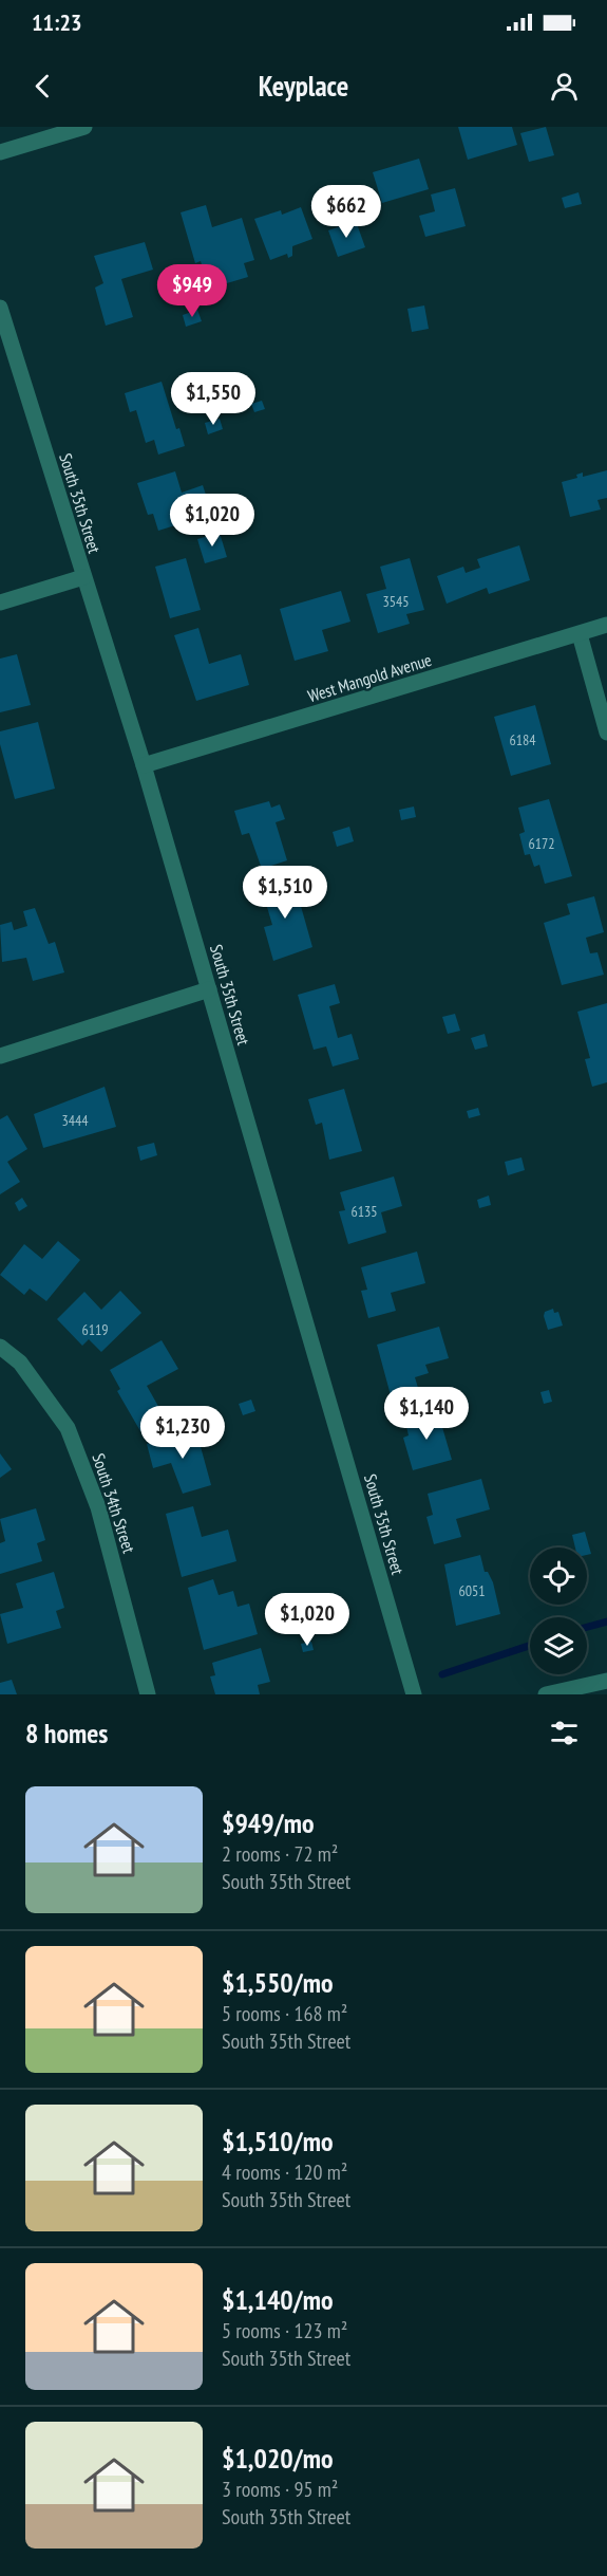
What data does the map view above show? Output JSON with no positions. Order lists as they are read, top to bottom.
{
  "streets": {
    "street": ["South 35th Street", "West Mangold Avenue", "South 34th Street"]
  },
  "crossings": [
    ["South 35th Street", "West Mangold Avenue"]
  ],
  "house_numbers": [
    "3545",
    "6184",
    "6172",
    "3444",
    "6135",
    "6119",
    "6051"
  ],
  "page": {
    "status": "11:23",
    "header": "Keyplace",
    "price": [
      "$662",
      "$949",
      "$1,550",
      "$1,020",
      "$1,510",
      "$1,140",
      "$1,230",
      "$1,020"
    ],
    "heading": "8 homes",
    "list": [
      {
        "name": "$949/mo",
        "note": "2 rooms · 72 m² · South 35th Street"
      },
      {
        "name": "$1,550/mo",
        "note": "5 rooms · 168 m² · South 35th Street"
      },
      {
        "name": "$1,510/mo",
        "note": "4 rooms · 120 m² · South 35th Street"
      },
      {
        "name": "$1,140/mo",
        "note": "5 rooms · 123 m² · South 35th Street"
      },
      {
        "name": "$1,020/mo",
        "note": "3 rooms · 95 m² · South 35th Street"
      }
    ]
  }
}
